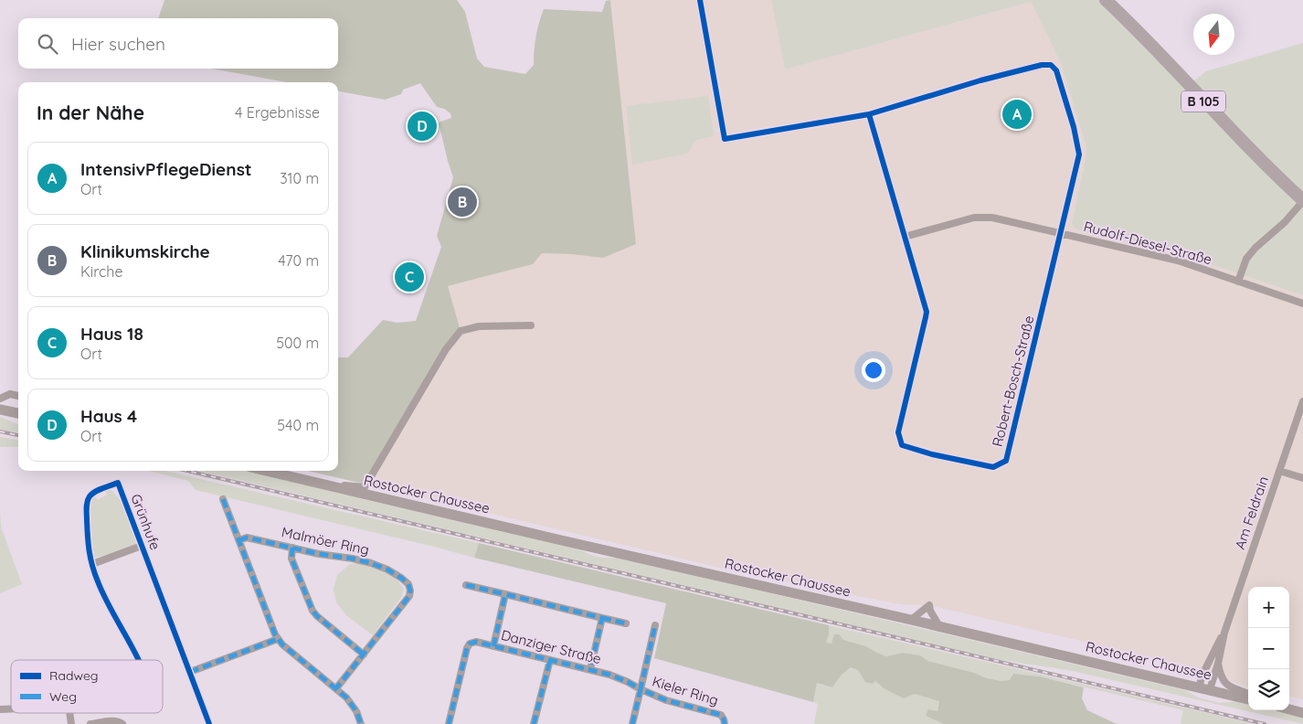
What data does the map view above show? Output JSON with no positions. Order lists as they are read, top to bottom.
{
  "streets": {
    "highway": ["B 105"],
    "main road": ["Rostocker Chaussee"],
    "street": [
      "Rudolf-Diesel-Straße",
      "Robert-Bosch-Straße",
      "Am Feldrain",
      "Grünhufe",
      "Malmöer Ring",
      "Danziger Straße",
      "Kieler Ring"
    ]
  },
  "crossings": [
    ["Rudolf-Diesel-Straße", "Robert-Bosch-Straße"],
    ["Rostocker Chaussee", "Am Feldrain"],
    ["Danziger Straße", "Kieler Ring"]
  ],
  "legend": ["Radweg", "Weg"],
  "north": "bottom",
  "page": {
    "search": "Hier suchen",
    "heading": ["In der Nähe", "4 Ergebnisse"],
    "pins": [
      "A",
      "D",
      "B",
      "C"
    ],
    "list": [
      {
        "mark": "A",
        "name": "IntensivPflegeDienst",
        "note": "Ort",
        "value": "310 m"
      },
      {
        "mark": "B",
        "name": "Klinikumskirche",
        "note": "Kirche",
        "value": "470 m"
      },
      {
        "mark": "C",
        "name": "Haus 18",
        "note": "Ort",
        "value": "500 m"
      },
      {
        "mark": "D",
        "name": "Haus 4",
        "note": "Ort",
        "value": "540 m"
      }
    ],
    "map_buttons": ["+", "−"]
  }
}
